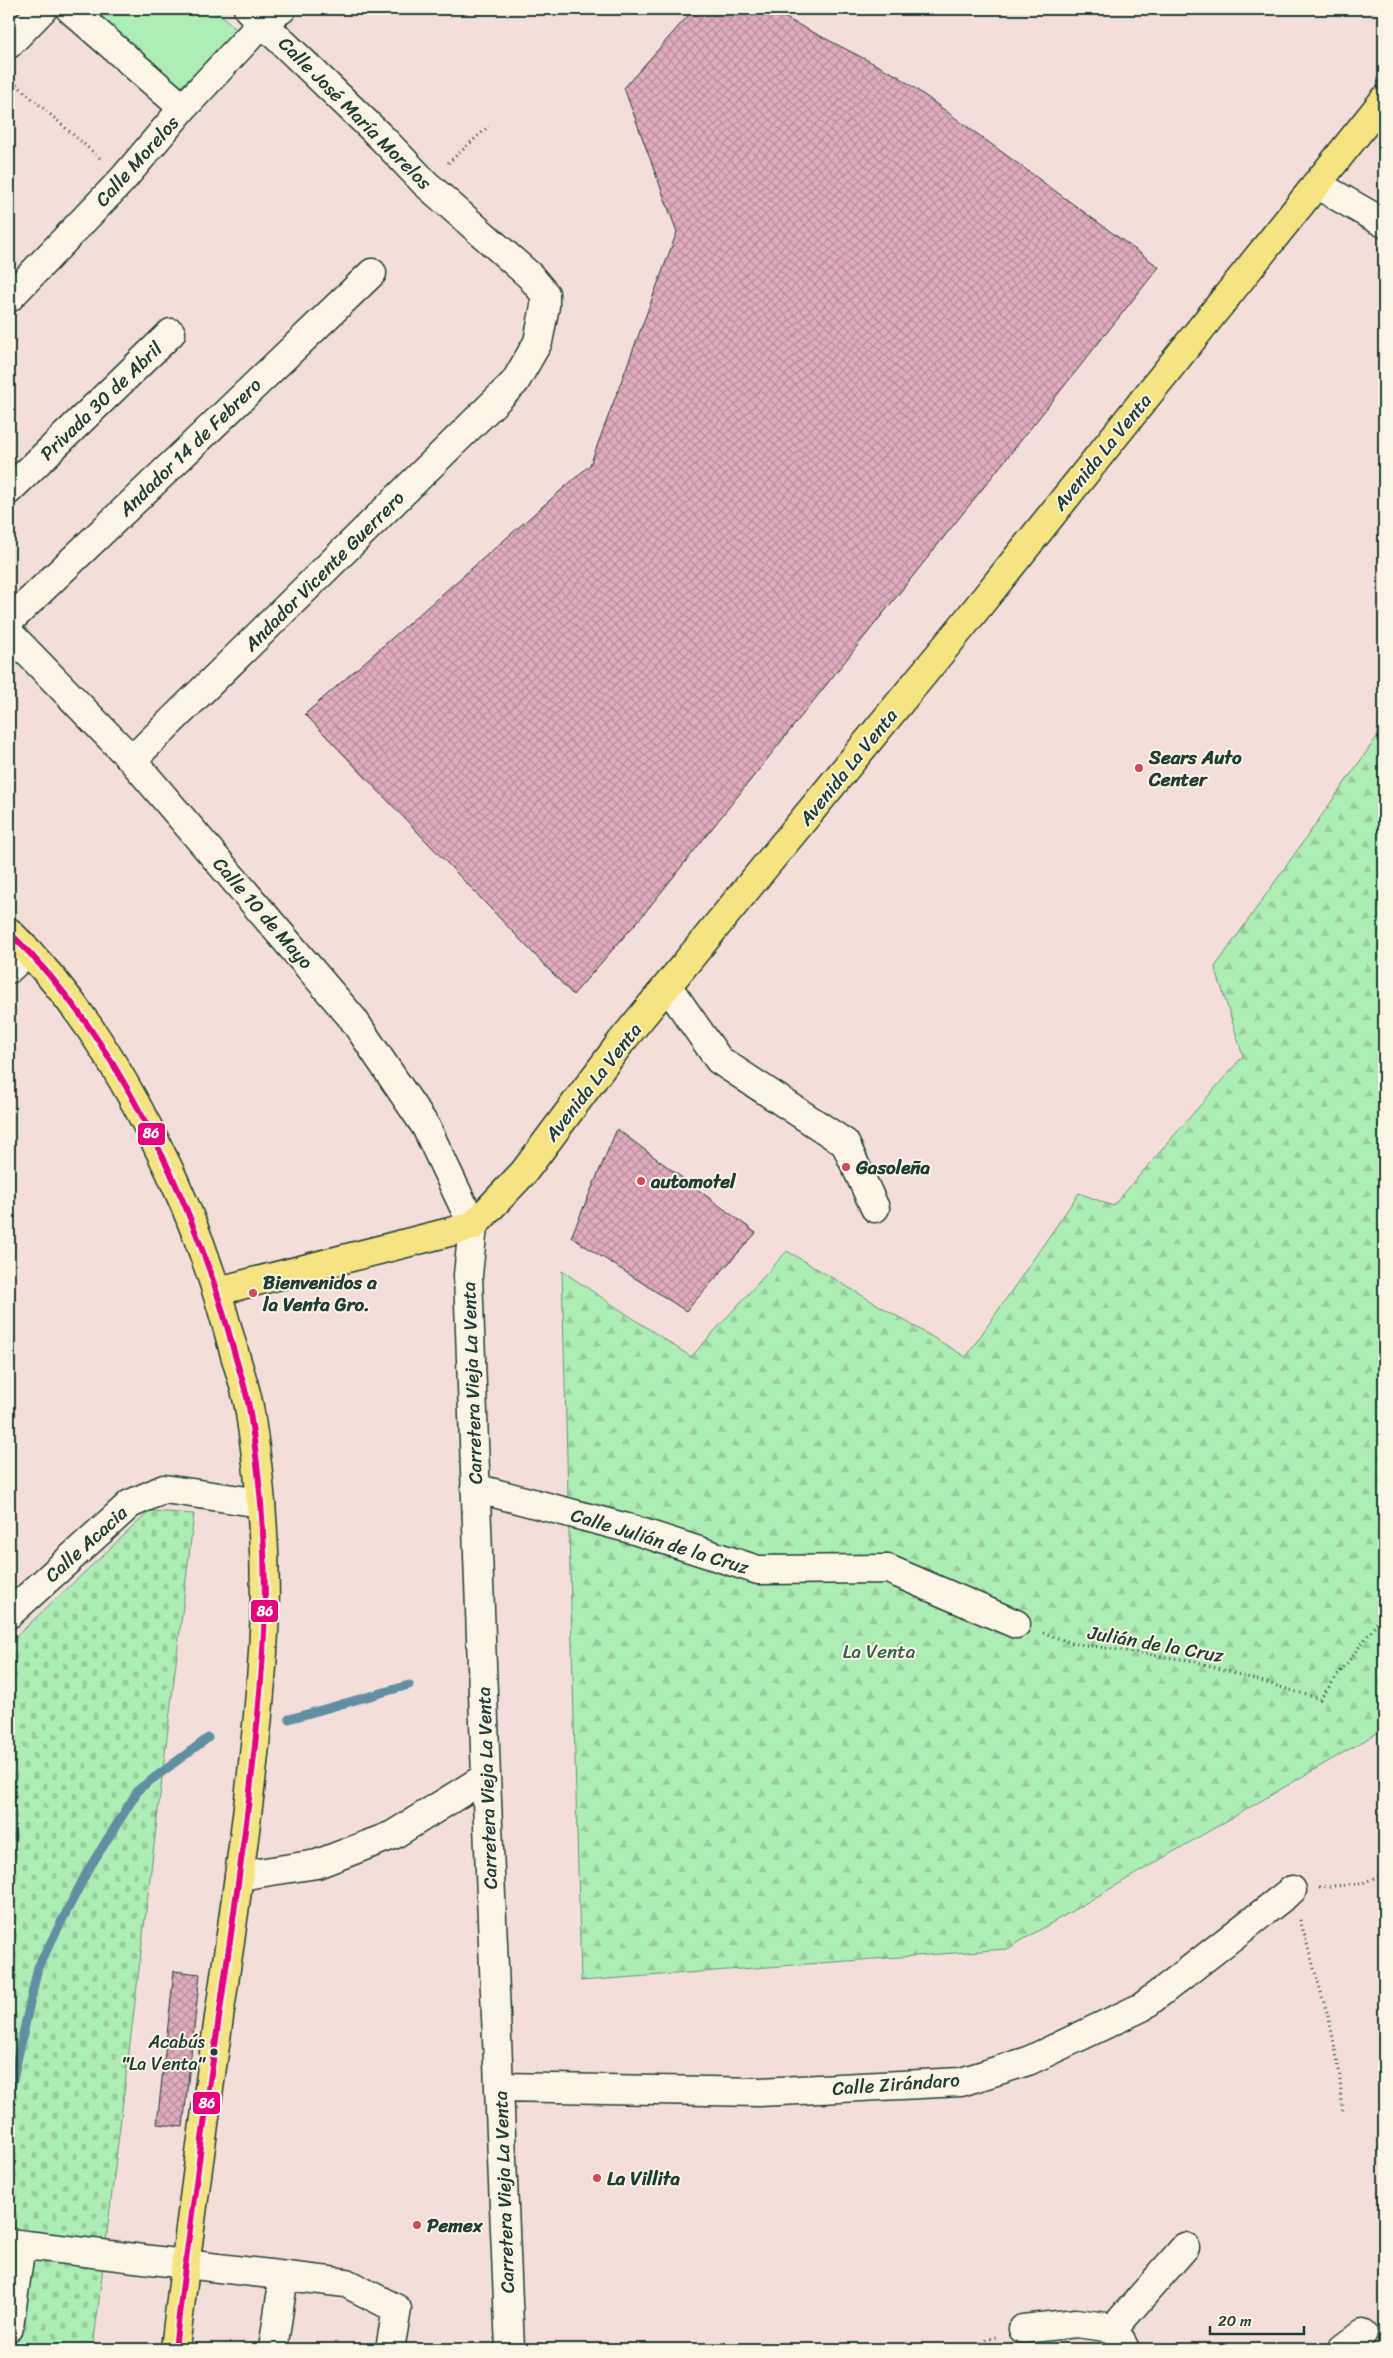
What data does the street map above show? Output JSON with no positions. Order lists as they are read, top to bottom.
{
  "streets": {
    "main road": ["Avenida La Venta"],
    "street": [
      "Calle José María Morelos",
      "Calle Morelos",
      "Privada 30 de Abril",
      "Andador 14 de Febrero",
      "Andador Vicente Guerrero",
      "Calle 10 de Mayo",
      "Carretera Vieja La Venta",
      "Calle Julián de la Cruz",
      "Calle Acacia",
      "Calle Zirándaro"
    ],
    "path": ["Julián de la Cruz"]
  },
  "crossings": [
    ["Calle José María Morelos", "Calle Morelos"],
    ["Calle José María Morelos", "Andador Vicente Guerrero"],
    ["Avenida La Venta", "Calle 10 de Mayo"],
    ["Avenida La Venta", "Carretera Vieja La Venta"],
    ["Andador Vicente Guerrero", "Calle 10 de Mayo"],
    ["Calle 10 de Mayo", "Carretera Vieja La Venta"],
    ["Carretera Vieja La Venta", "Calle Julián de la Cruz"],
    ["Carretera Vieja La Venta", "Calle Zirándaro"],
    ["Calle Julián de la Cruz", "Julián de la Cruz"]
  ],
  "parks": ["La Venta"],
  "places": [
    "Sears Auto Center",
    "Gasoleña",
    "automotel",
    "Bienvenidos a la Venta Gro.",
    "Acabús \"La Venta\"",
    "La Villita",
    "Pemex"
  ],
  "lines": ["transit line 86"],
  "scale_bar": "20 m"
}
